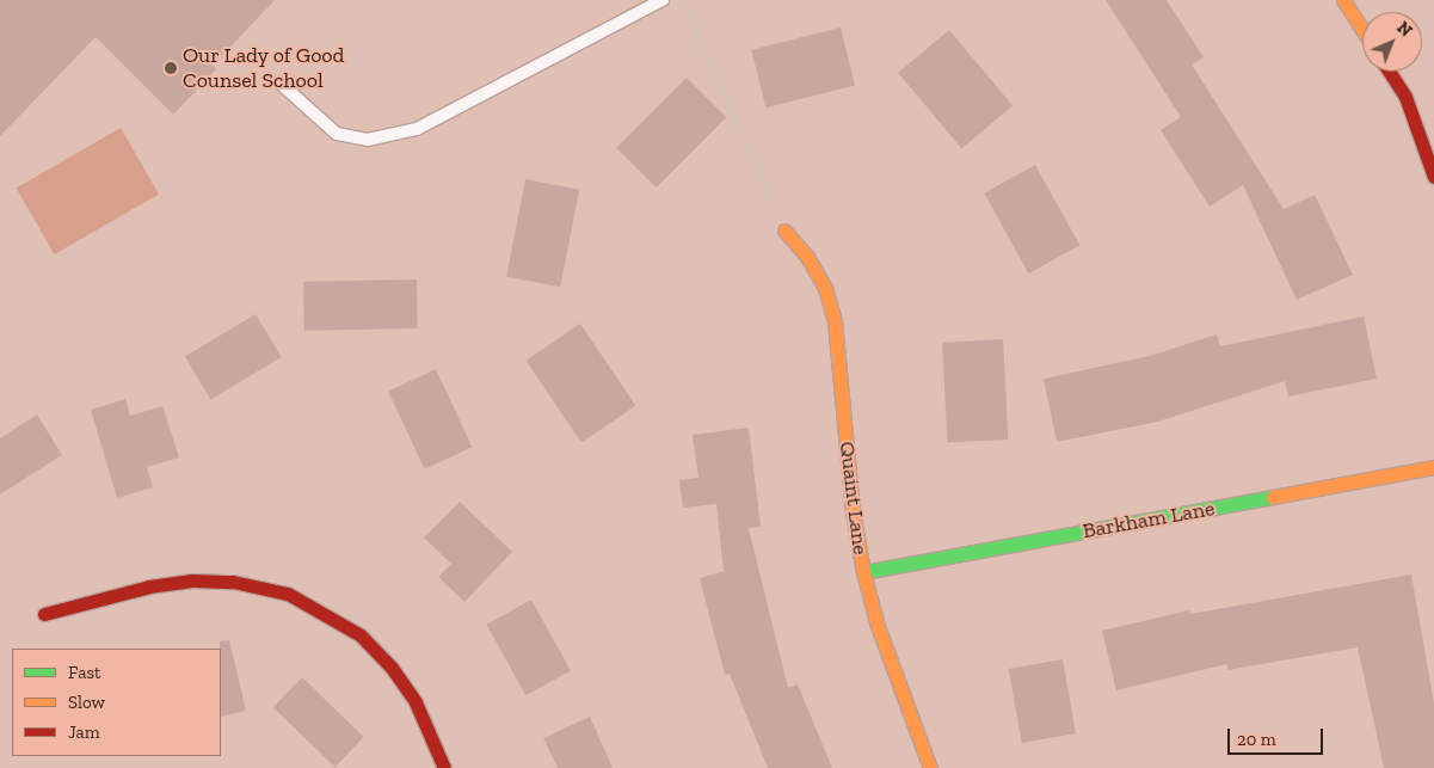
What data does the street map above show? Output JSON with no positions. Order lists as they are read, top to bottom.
{
  "streets": {
    "street": ["Quaint Lane", "Barkham Lane"]
  },
  "crossings": [
    ["Quaint Lane", "Barkham Lane"]
  ],
  "places": ["Our Lady of Good Counsel School"],
  "legend": ["Fast", "Slow", "Jam"],
  "scale_bar": "20 m",
  "north": "top right"
}
